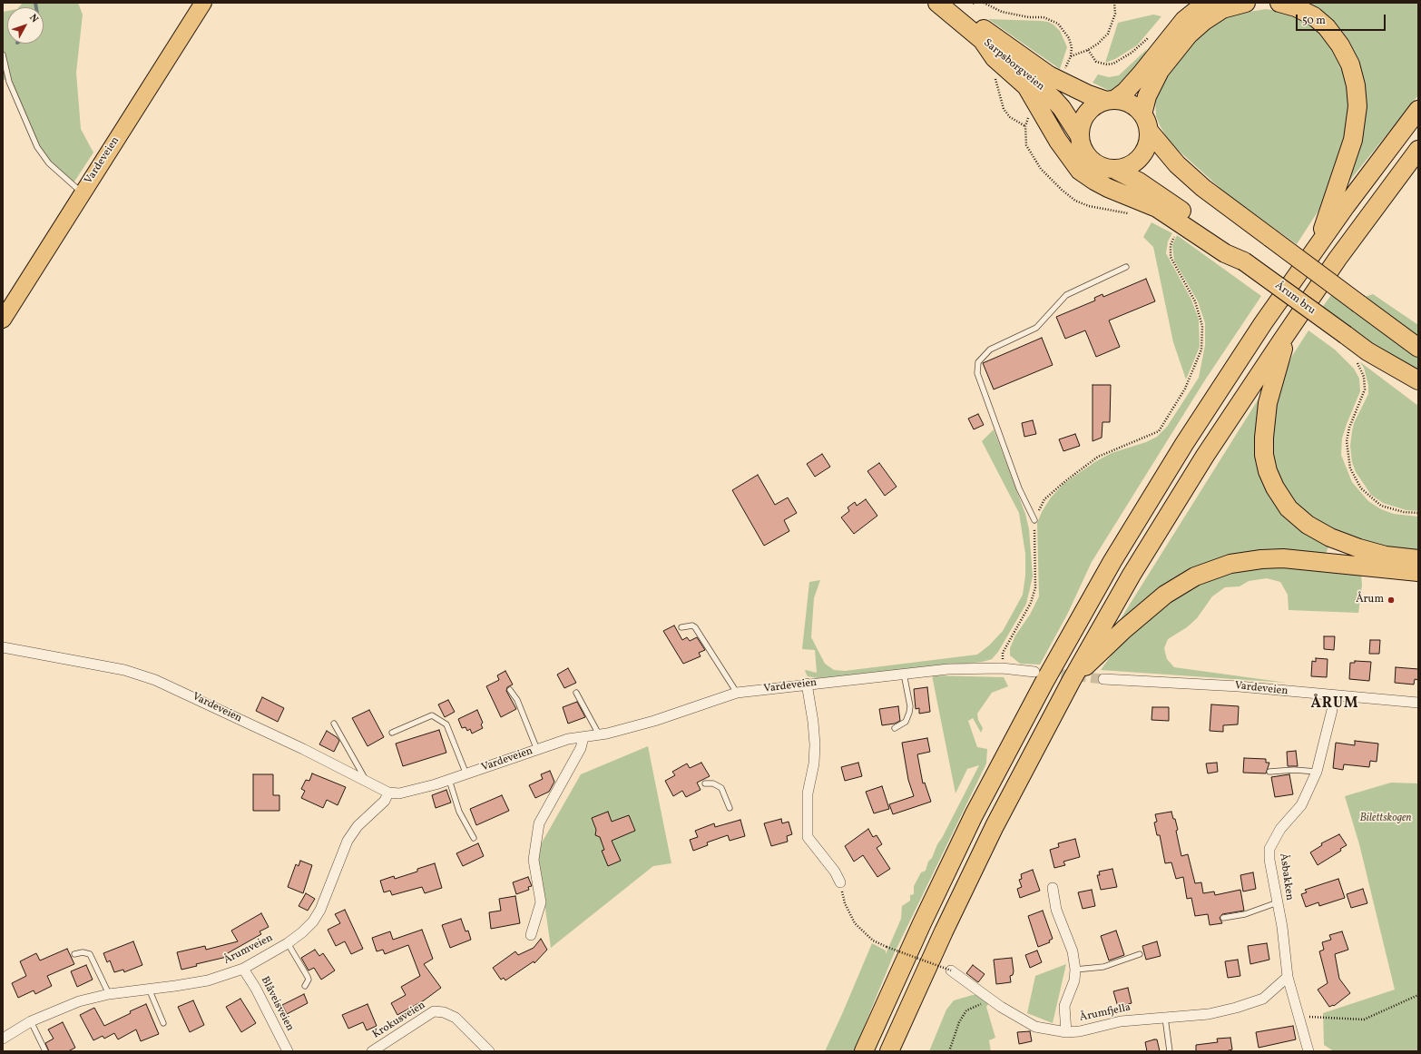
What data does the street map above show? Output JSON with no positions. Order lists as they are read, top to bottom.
{
  "streets": {
    "highway": ["Sarpsborgveien", "Årum bru"],
    "main road": ["Vardeveien"],
    "street": [
      "Åsbakken",
      "Årumveien",
      "Blåveisveien",
      "Årumfjella",
      "Krokusveien"
    ]
  },
  "crossings": [
    ["Vardeveien", "Åsbakken"],
    ["Vardeveien", "Årumveien"],
    ["Åsbakken", "Årumfjella"],
    ["Årumveien", "Blåveisveien"]
  ],
  "districts": ["ÅRUM"],
  "parks": ["Bilettskogen"],
  "places": ["Årum"],
  "scale_bar": "50 m",
  "north": "top right"
}
